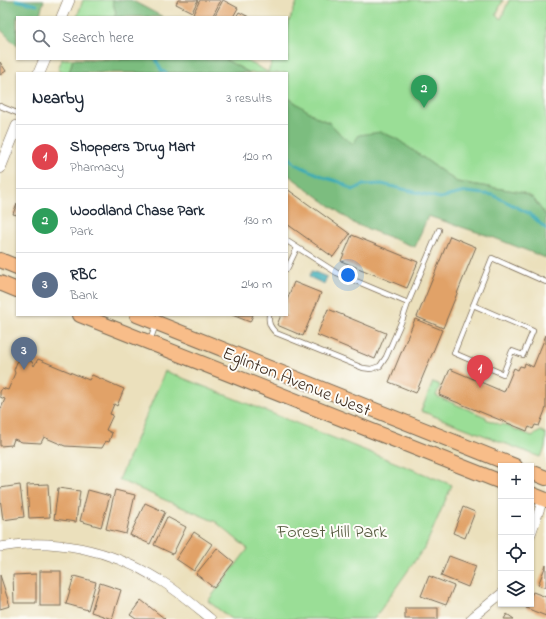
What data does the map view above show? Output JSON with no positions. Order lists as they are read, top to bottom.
{
  "streets": {
    "main road": ["Eglinton Avenue West"]
  },
  "parks": ["Forest Hill Park"],
  "page": {
    "search": "Search here",
    "heading": ["Nearby", "3 results"],
    "pins": ["2", "3", "1"],
    "list": [
      {
        "mark": "1",
        "name": "Shoppers Drug Mart",
        "note": "Pharmacy",
        "value": "120 m"
      },
      {
        "mark": "2",
        "name": "Woodland Chase Park",
        "note": "Park",
        "value": "130 m"
      },
      {
        "mark": "3",
        "name": "RBC",
        "note": "Bank",
        "value": "240 m"
      }
    ],
    "map_buttons": ["+", "−"]
  }
}
